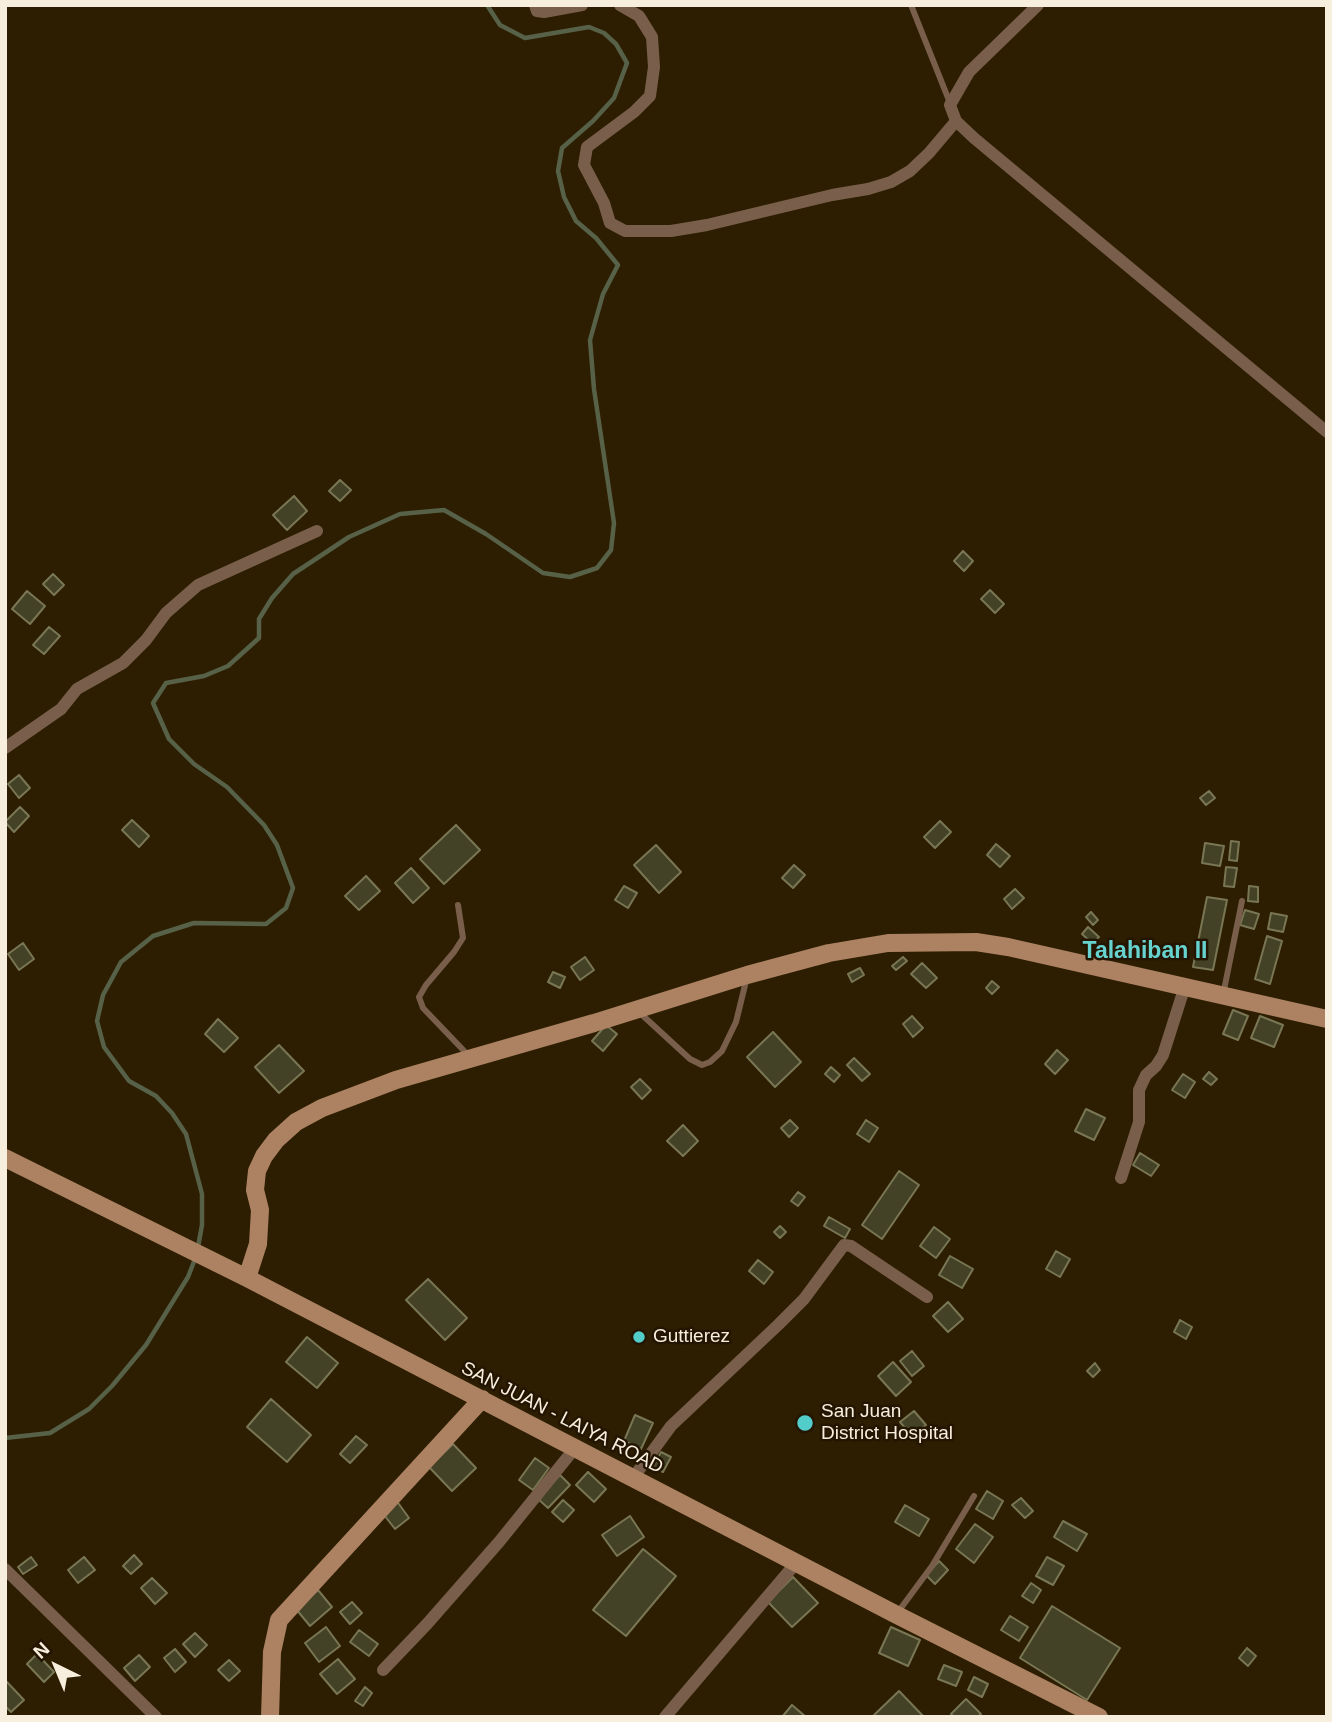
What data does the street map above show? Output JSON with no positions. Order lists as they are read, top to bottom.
{
  "streets": {
    "street": ["SAN JUAN - LAIYA ROAD"]
  },
  "districts": ["Talahiban II"],
  "places": ["Guttierez", "San Juan District Hospital"],
  "north": "top left"
}
